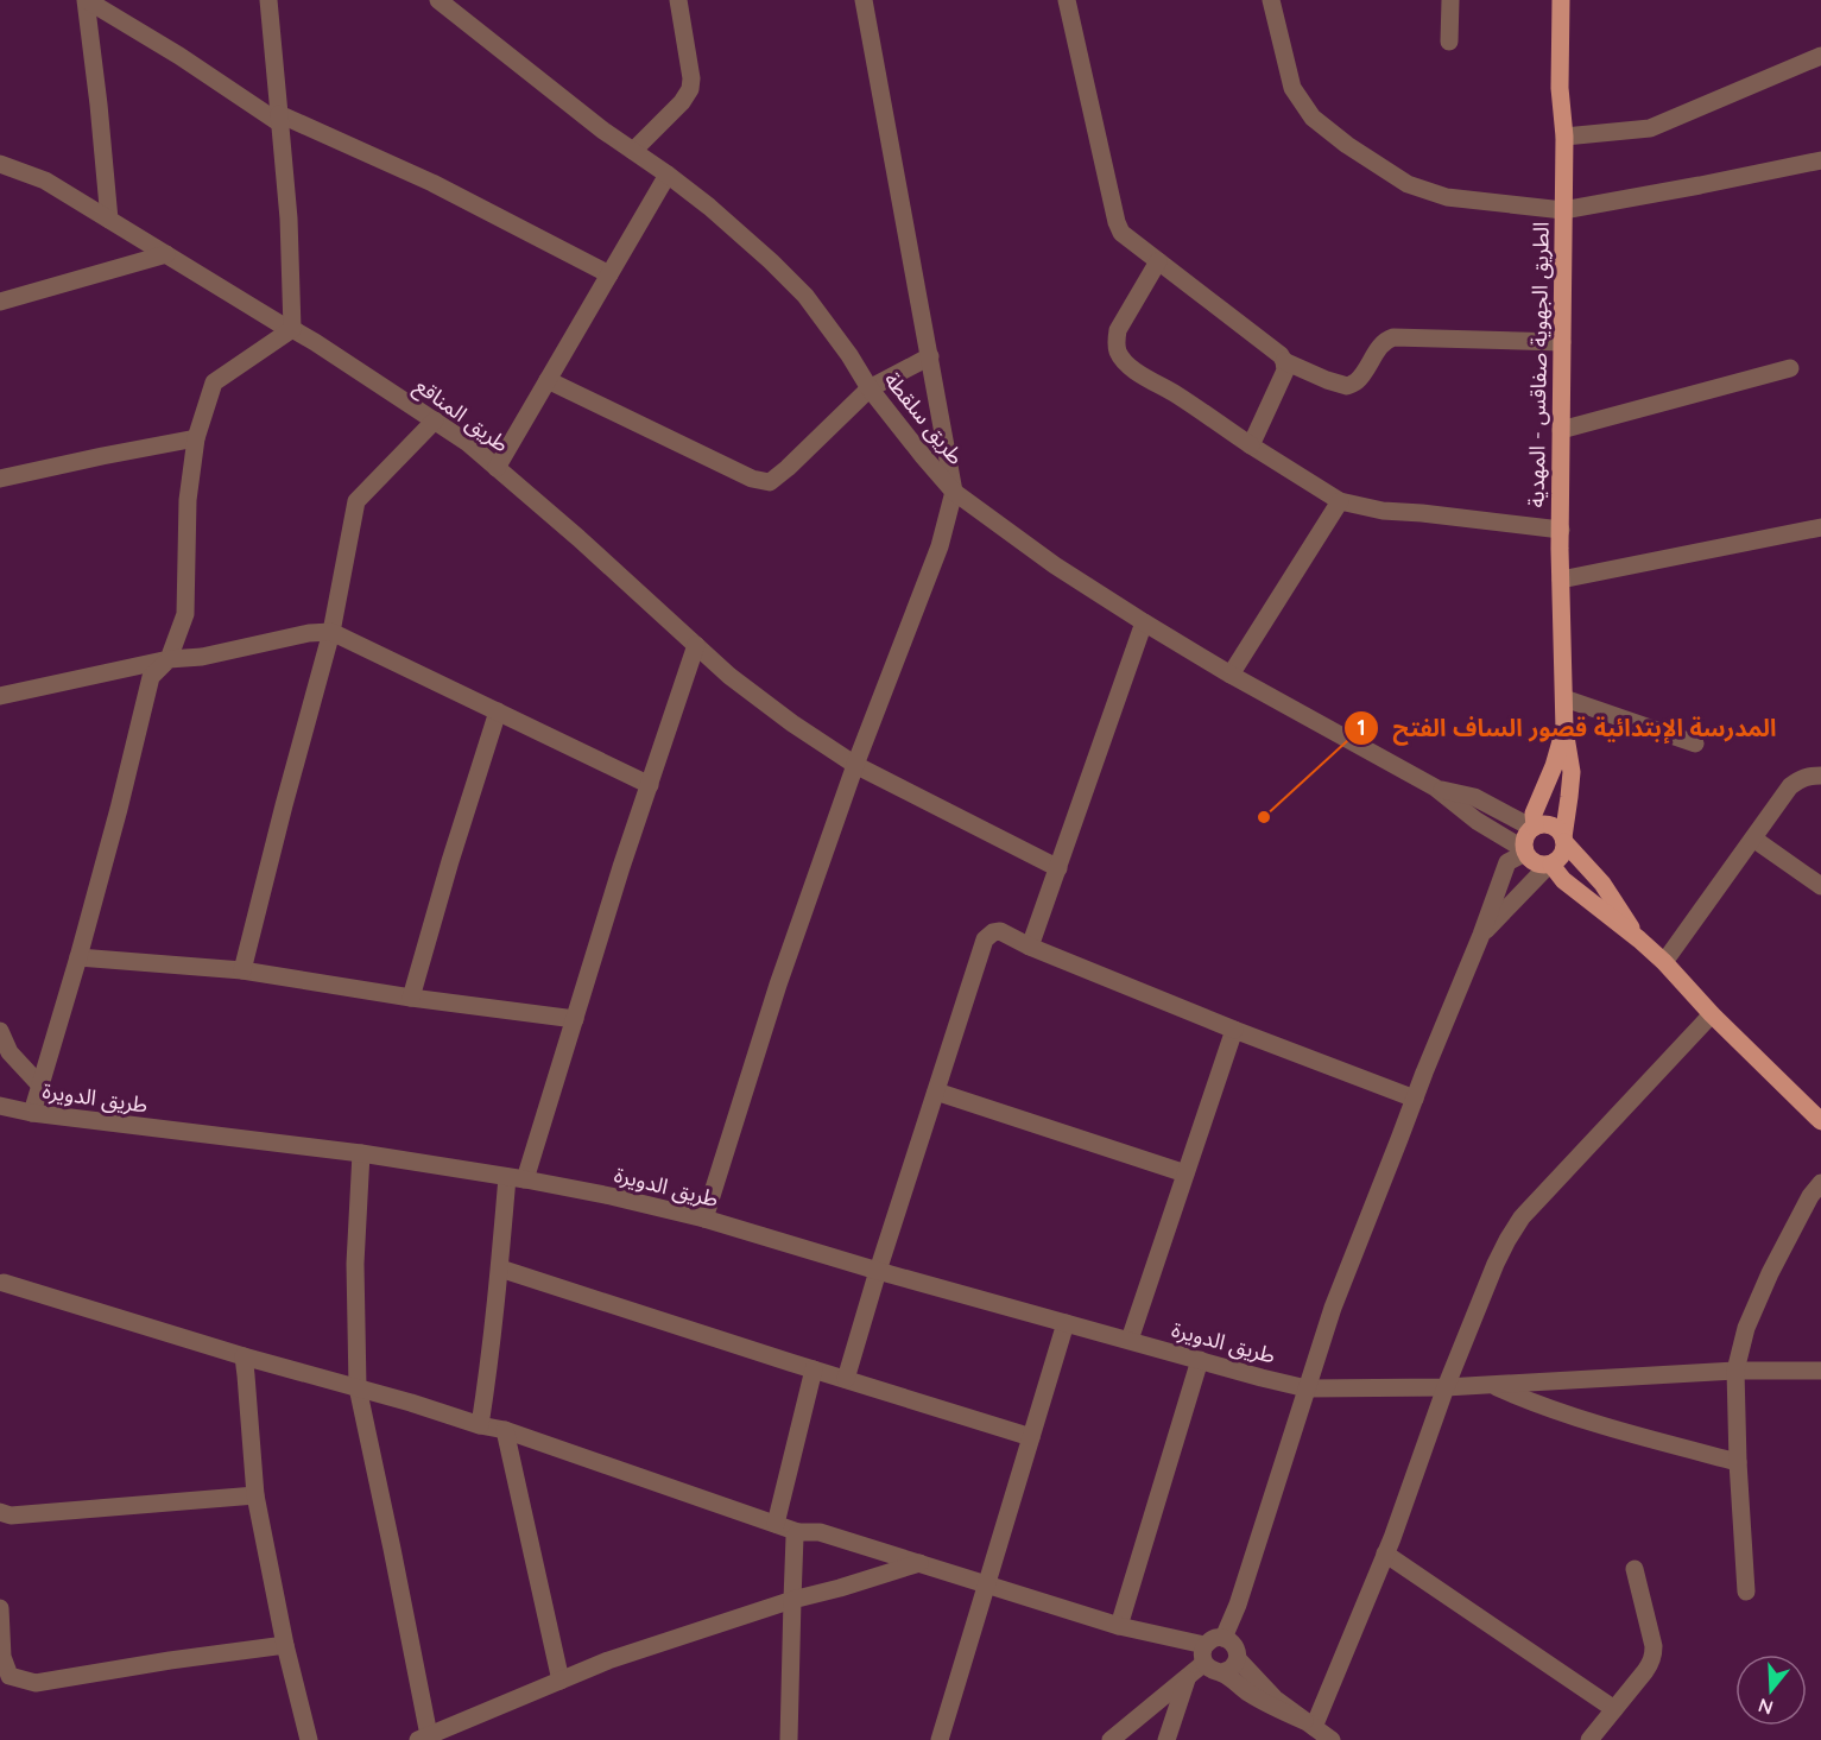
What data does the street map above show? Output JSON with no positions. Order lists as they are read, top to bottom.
{
  "streets": {
    "main road": ["الطريق الجهوية صفاقس - المهدية"],
    "street": ["طريق المناقع", "طريق سلقطة", "طريق الدويرة"]
  },
  "crossings": [
    ["الطريق الجهوية صفاقس - المهدية", "طريق سلقطة"]
  ],
  "places": ["المدرسة الإبتدائية قصور الساف الفتح"],
  "north": "bottom"
}
